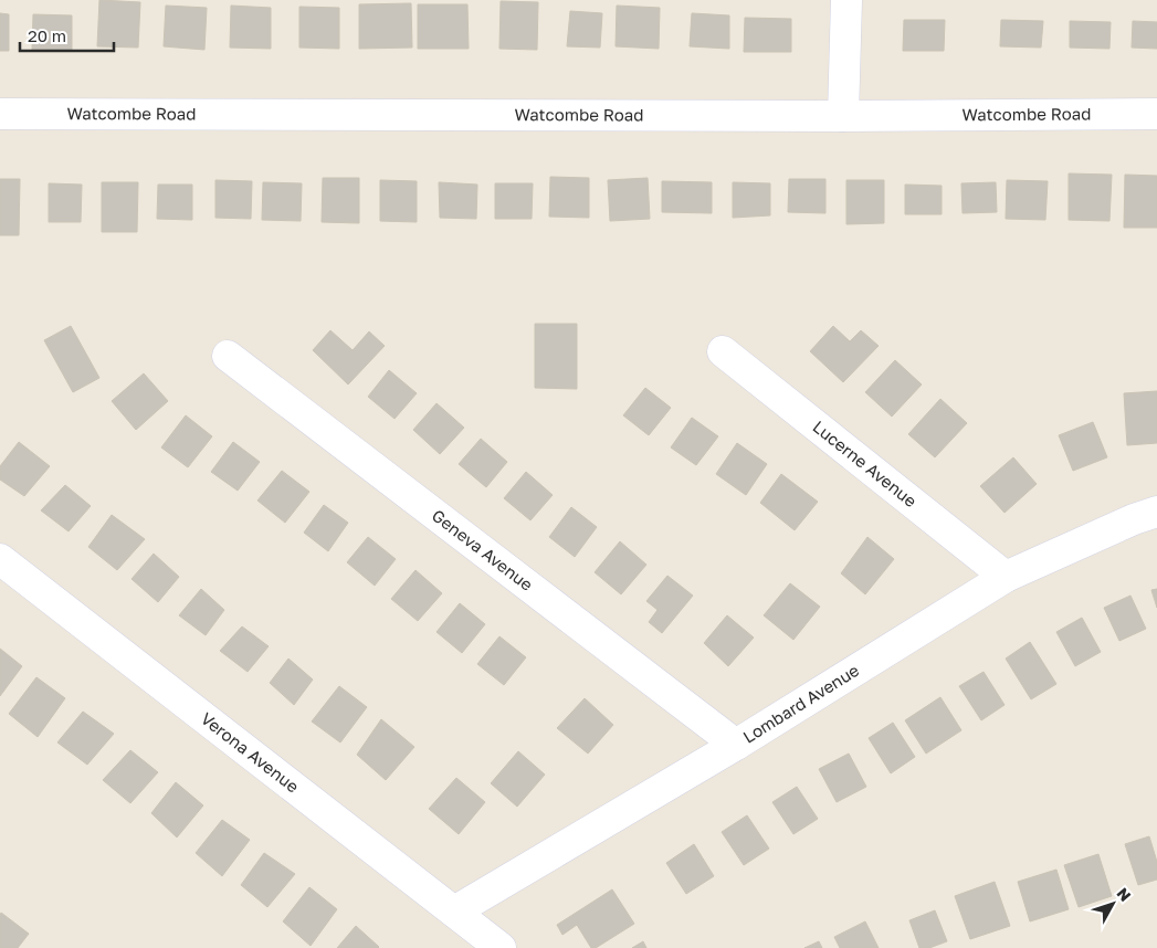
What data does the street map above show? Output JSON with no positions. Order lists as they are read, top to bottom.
{
  "streets": {
    "street": [
      "Watcombe Road",
      "Lucerne Avenue",
      "Geneva Avenue",
      "Lombard Avenue",
      "Verona Avenue"
    ]
  },
  "crossings": [
    ["Lucerne Avenue", "Lombard Avenue"],
    ["Geneva Avenue", "Lombard Avenue"],
    ["Lombard Avenue", "Verona Avenue"]
  ],
  "scale_bar": "20 m",
  "north": "top right"
}
